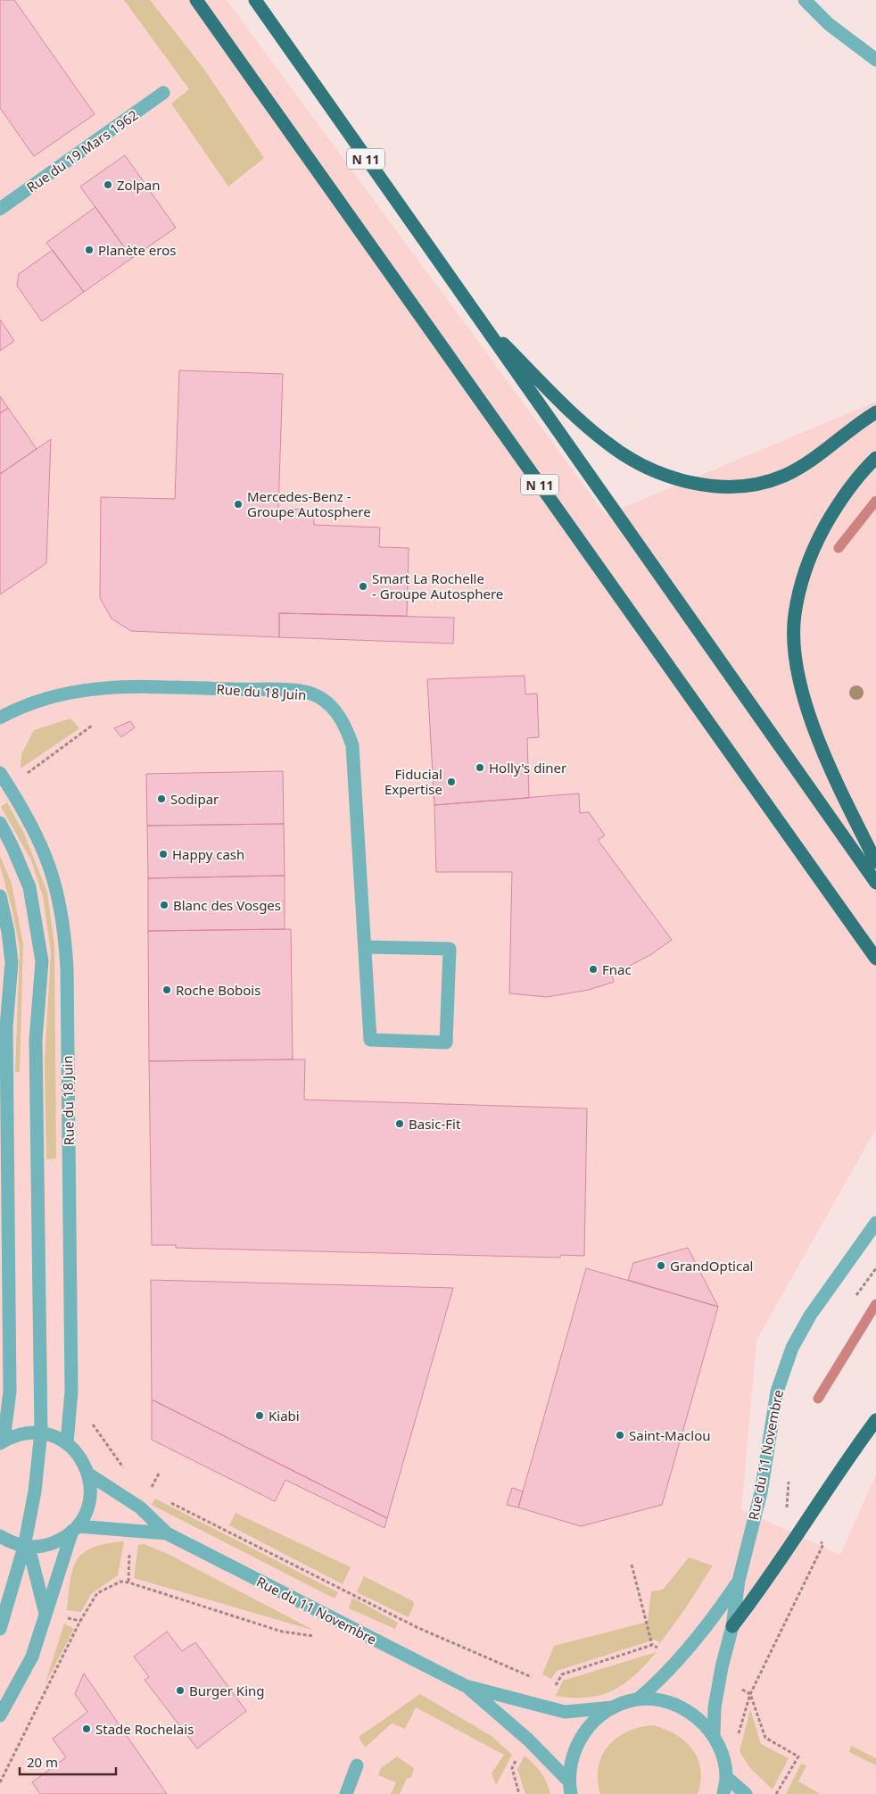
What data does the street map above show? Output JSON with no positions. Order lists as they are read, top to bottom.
{
  "streets": {
    "highway": ["N 11"],
    "street": ["Rue du 19 Mars 1962", "Rue du 18 Juin", "Rue du 11 Novembre"]
  },
  "places": [
    "Zolpan",
    "Planète eros",
    "Mercedes-Benz - Groupe Autosphere",
    "Smart La Rochelle - Groupe Autosphere",
    "Holly's diner",
    "Fiducial Expertise",
    "Sodipar",
    "Happy cash",
    "Blanc des Vosges",
    "Fnac",
    "Roche Bobois",
    "Basic-Fit",
    "GrandOptical",
    "Kiabi",
    "Saint-Maclou",
    "Burger King",
    "Stade Rochelais"
  ],
  "scale_bar": "20 m"
}
